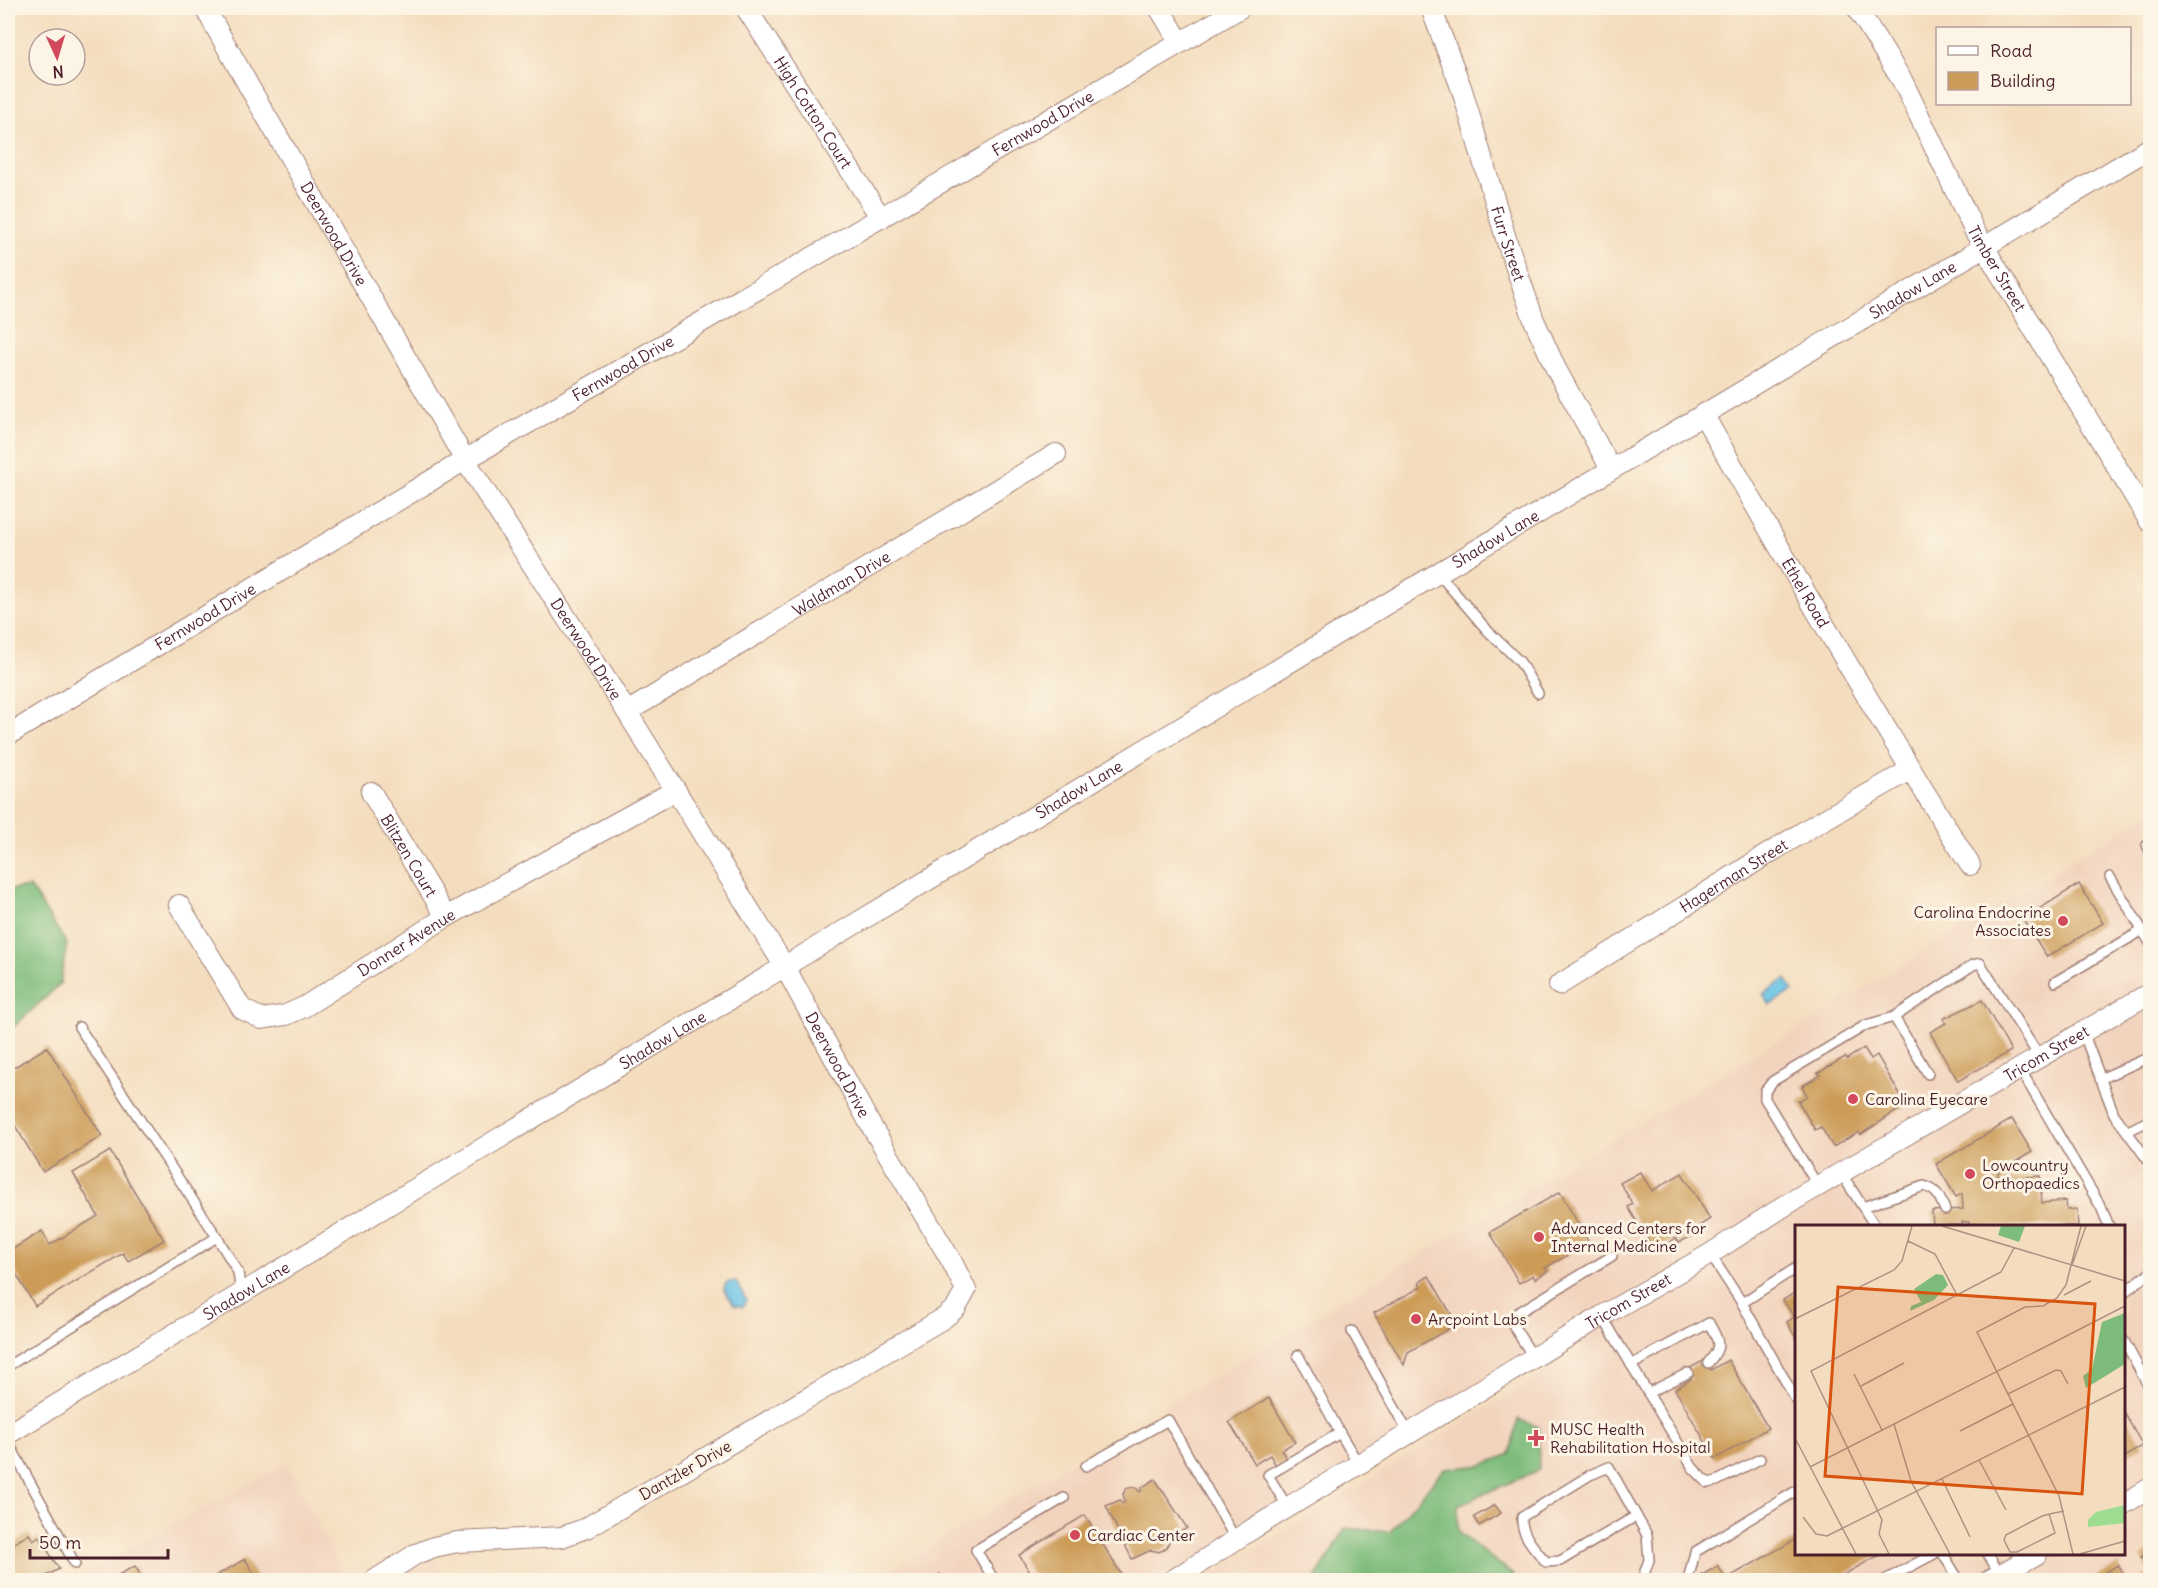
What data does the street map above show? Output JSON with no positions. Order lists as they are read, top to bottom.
{
  "streets": {
    "street": [
      "High Cotton Court",
      "Fernwood Drive",
      "Deerwood Drive",
      "Furr Street",
      "Timber Street",
      "Shadow Lane",
      "Waldman Drive",
      "Ethel Road",
      "Blitzen Court",
      "Hagerman Street",
      "Donner Avenue",
      "Tricom Street",
      "Dantzler Drive"
    ]
  },
  "crossings": [
    ["High Cotton Court", "Fernwood Drive"],
    ["Fernwood Drive", "Deerwood Drive"],
    ["Deerwood Drive", "Shadow Lane"],
    ["Deerwood Drive", "Waldman Drive"],
    ["Deerwood Drive", "Donner Avenue"],
    ["Deerwood Drive", "Dantzler Drive"],
    ["Furr Street", "Shadow Lane"],
    ["Timber Street", "Shadow Lane"],
    ["Shadow Lane", "Ethel Road"],
    ["Ethel Road", "Hagerman Street"],
    ["Blitzen Court", "Donner Avenue"]
  ],
  "places": {
    "other": [
      "Carolina Endocrine Associates",
      "Carolina Eyecare",
      "Lowcountry Orthopaedics",
      "Advanced Centers for Internal Medicine",
      "Arcpoint Labs",
      "Cardiac Center"
    ],
    "health": ["MUSC Health Rehabilitation Hospital"]
  },
  "legend": ["Road", "Building"],
  "scale_bar": "50 m",
  "north": "bottom"
}
